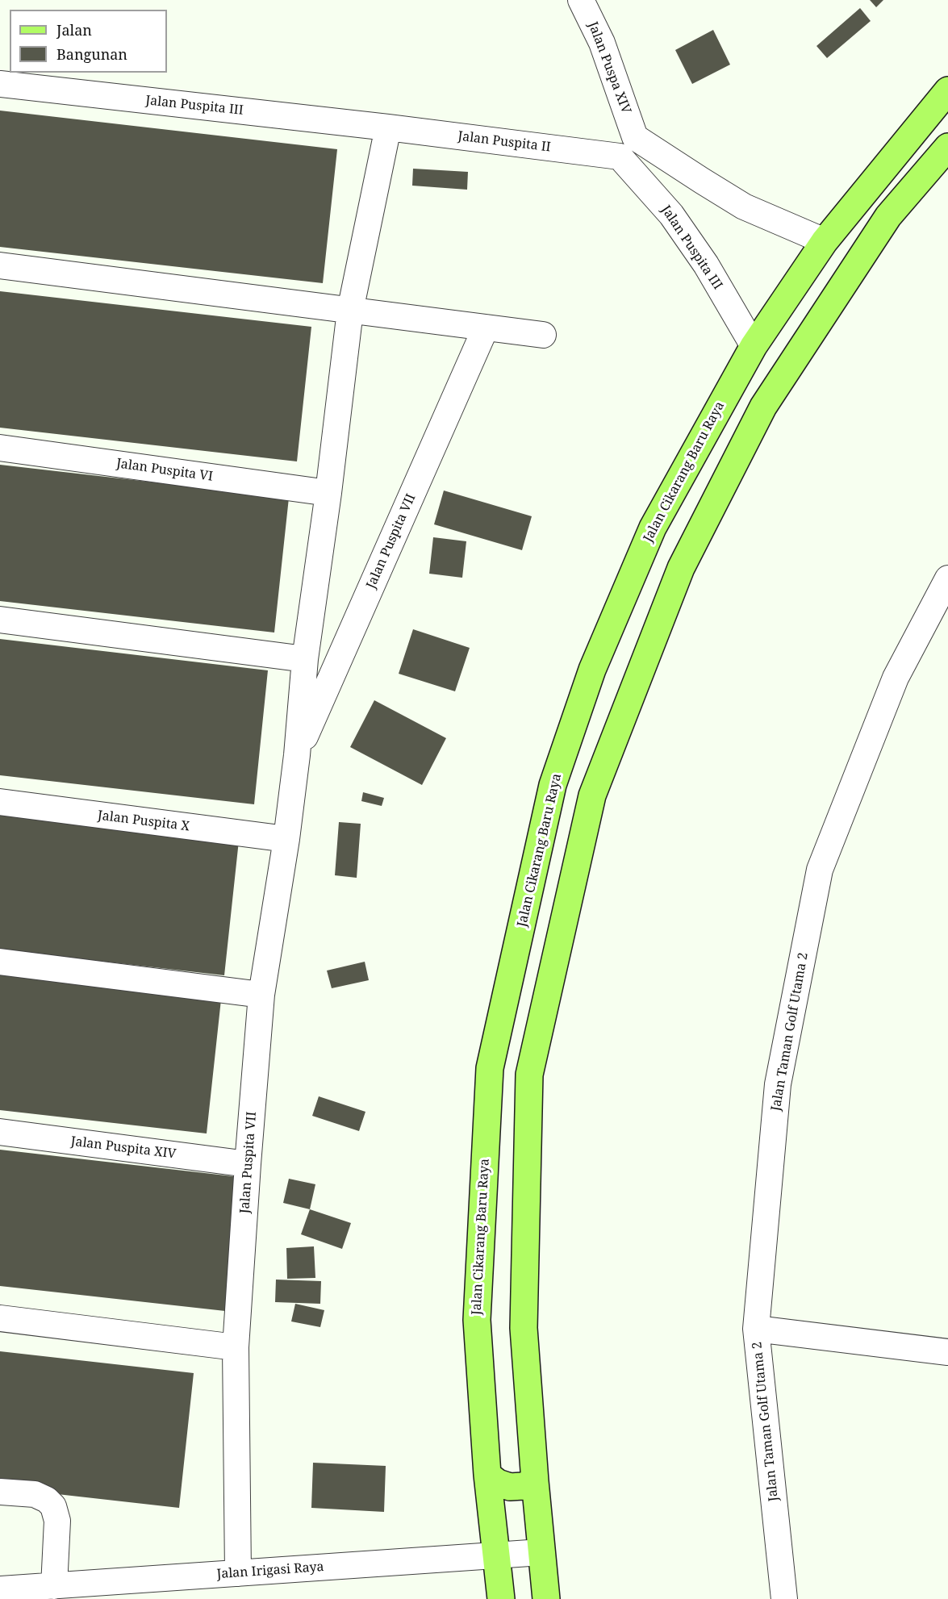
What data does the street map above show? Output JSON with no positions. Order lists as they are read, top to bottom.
{
  "streets": {
    "main road": ["Jalan Cikarang Baru Raya"],
    "street": [
      "Jalan Puspa XIV",
      "Jalan Puspita III",
      "Jalan Puspita II",
      "Jalan Puspita VI",
      "Jalan Puspita VII",
      "Jalan Puspita X",
      "Jalan Taman Golf Utama 2",
      "Jalan Puspita XIV",
      "Jalan Irigasi Raya"
    ]
  },
  "crossings": [
    ["Jalan Puspita III", "Jalan Puspita II"],
    ["Jalan Puspita III", "Jalan Cikarang Baru Raya"],
    ["Jalan Puspita III", "Jalan Puspita VII"],
    ["Jalan Puspita II", "Jalan Puspita VII"],
    ["Jalan Puspita VI", "Jalan Puspita VII"],
    ["Jalan Cikarang Baru Raya", "Jalan Irigasi Raya"],
    ["Jalan Puspita VII", "Jalan Puspita X"],
    ["Jalan Puspita VII", "Jalan Puspita XIV"],
    ["Jalan Puspita VII", "Jalan Irigasi Raya"]
  ],
  "legend": ["Jalan", "Bangunan"]
}
